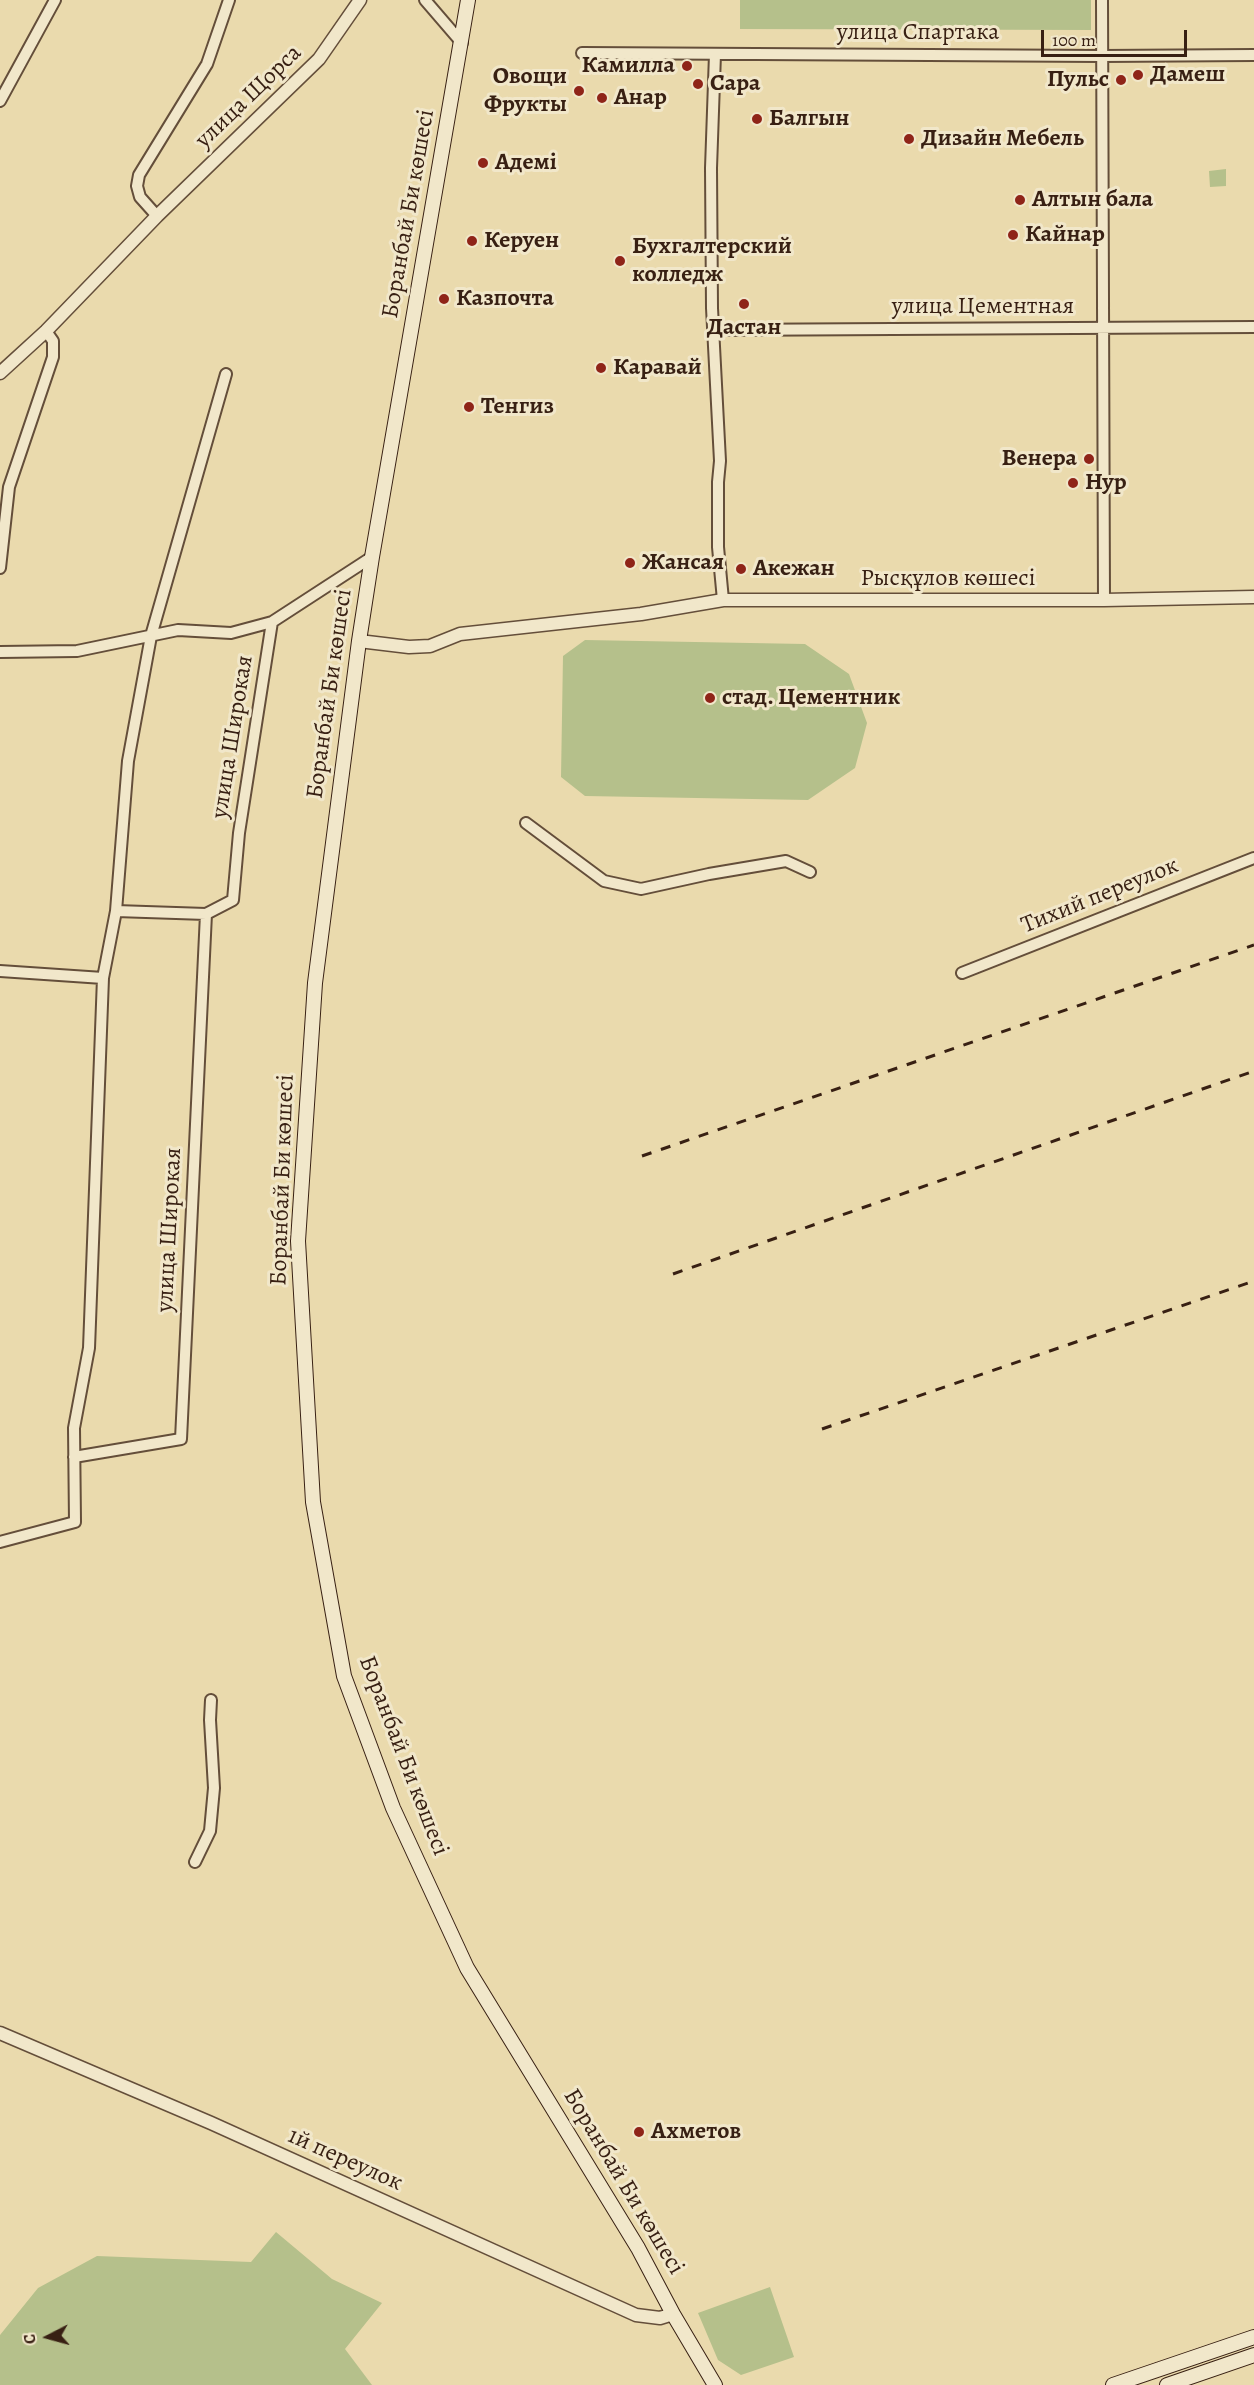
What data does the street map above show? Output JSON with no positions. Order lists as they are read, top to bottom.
{
  "streets": {
    "main road": ["Боранбай Би көшесі"],
    "street": [
      "улица Спартака",
      "улица Щорса",
      "улица Цементная",
      "Рысқұлов көшесі",
      "улица Широкая",
      "Тихий переулок",
      "1й переулок"
    ]
  },
  "crossings": [
    ["Боранбай Би көшесі", "Рысқұлов көшесі"],
    ["Боранбай Би көшесі", "улица Широкая"],
    ["Боранбай Би көшесі", "1й переулок"]
  ],
  "places": [
    "Камилла",
    "Дамеш",
    "Пульс",
    "Сара",
    "Овощи Фрукты",
    "Анар",
    "Балгын",
    "Дизайн Мебель",
    "Адемi",
    "Алтын бала",
    "Кайнар",
    "Керуен",
    "Бухгалтерский колледж",
    "Казпочта",
    "Дастан",
    "Каравай",
    "Тенгиз",
    "Венера",
    "Нур",
    "Жансая",
    "Акежан",
    "стад. Цементник",
    "Ахметов"
  ],
  "scale_bar": "100 m",
  "north": "left"
}
